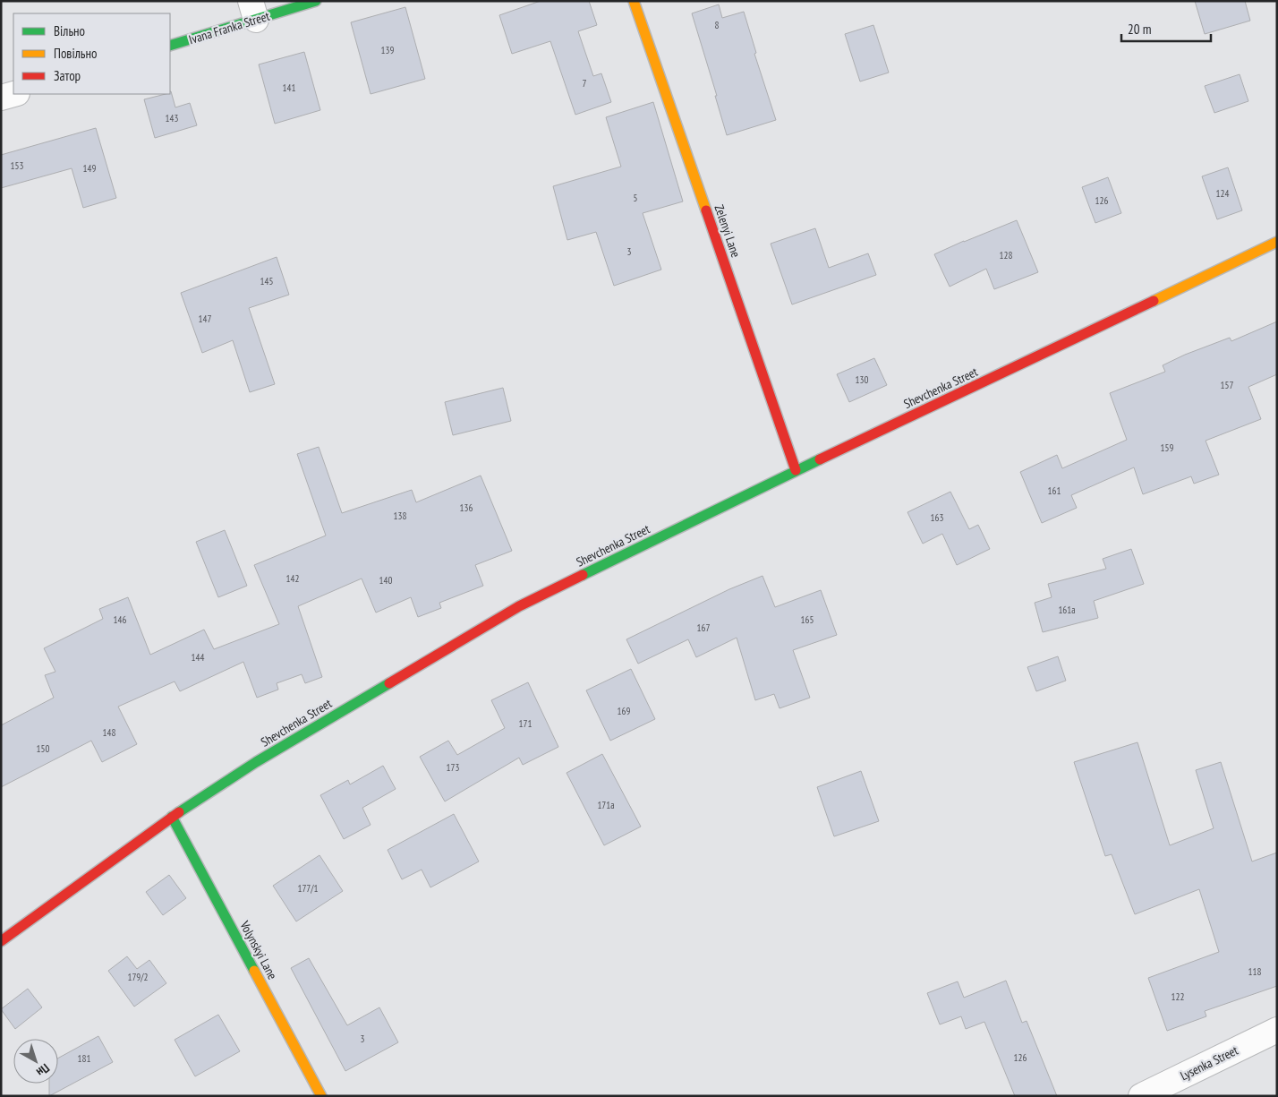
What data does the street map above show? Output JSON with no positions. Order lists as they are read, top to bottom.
{
  "streets": {
    "street": [
      "Ivana Franka Street",
      "Zelenyi Lane",
      "Shevchenka Street",
      "Volynskyi Lane",
      "Lysenka Street"
    ]
  },
  "crossings": [
    ["Zelenyi Lane", "Shevchenka Street"],
    ["Shevchenka Street", "Volynskyi Lane"]
  ],
  "house_numbers": [
    "8",
    "139",
    "7",
    "141",
    "143",
    "153",
    "149",
    "124",
    "5",
    "126",
    "3",
    "128",
    "145",
    "147",
    "130",
    "157",
    "159",
    "161",
    "136",
    "138",
    "163",
    "142",
    "140",
    "161а",
    "146",
    "165",
    "167",
    "144",
    "169",
    "171",
    "148",
    "150",
    "173",
    "171а",
    "177/1",
    "118",
    "179/2",
    "122",
    "3",
    "126",
    "181"
  ],
  "legend": ["Вільно", "Повільно", "Затор"],
  "scale_bar": "20 m",
  "north": "bottom right"
}
